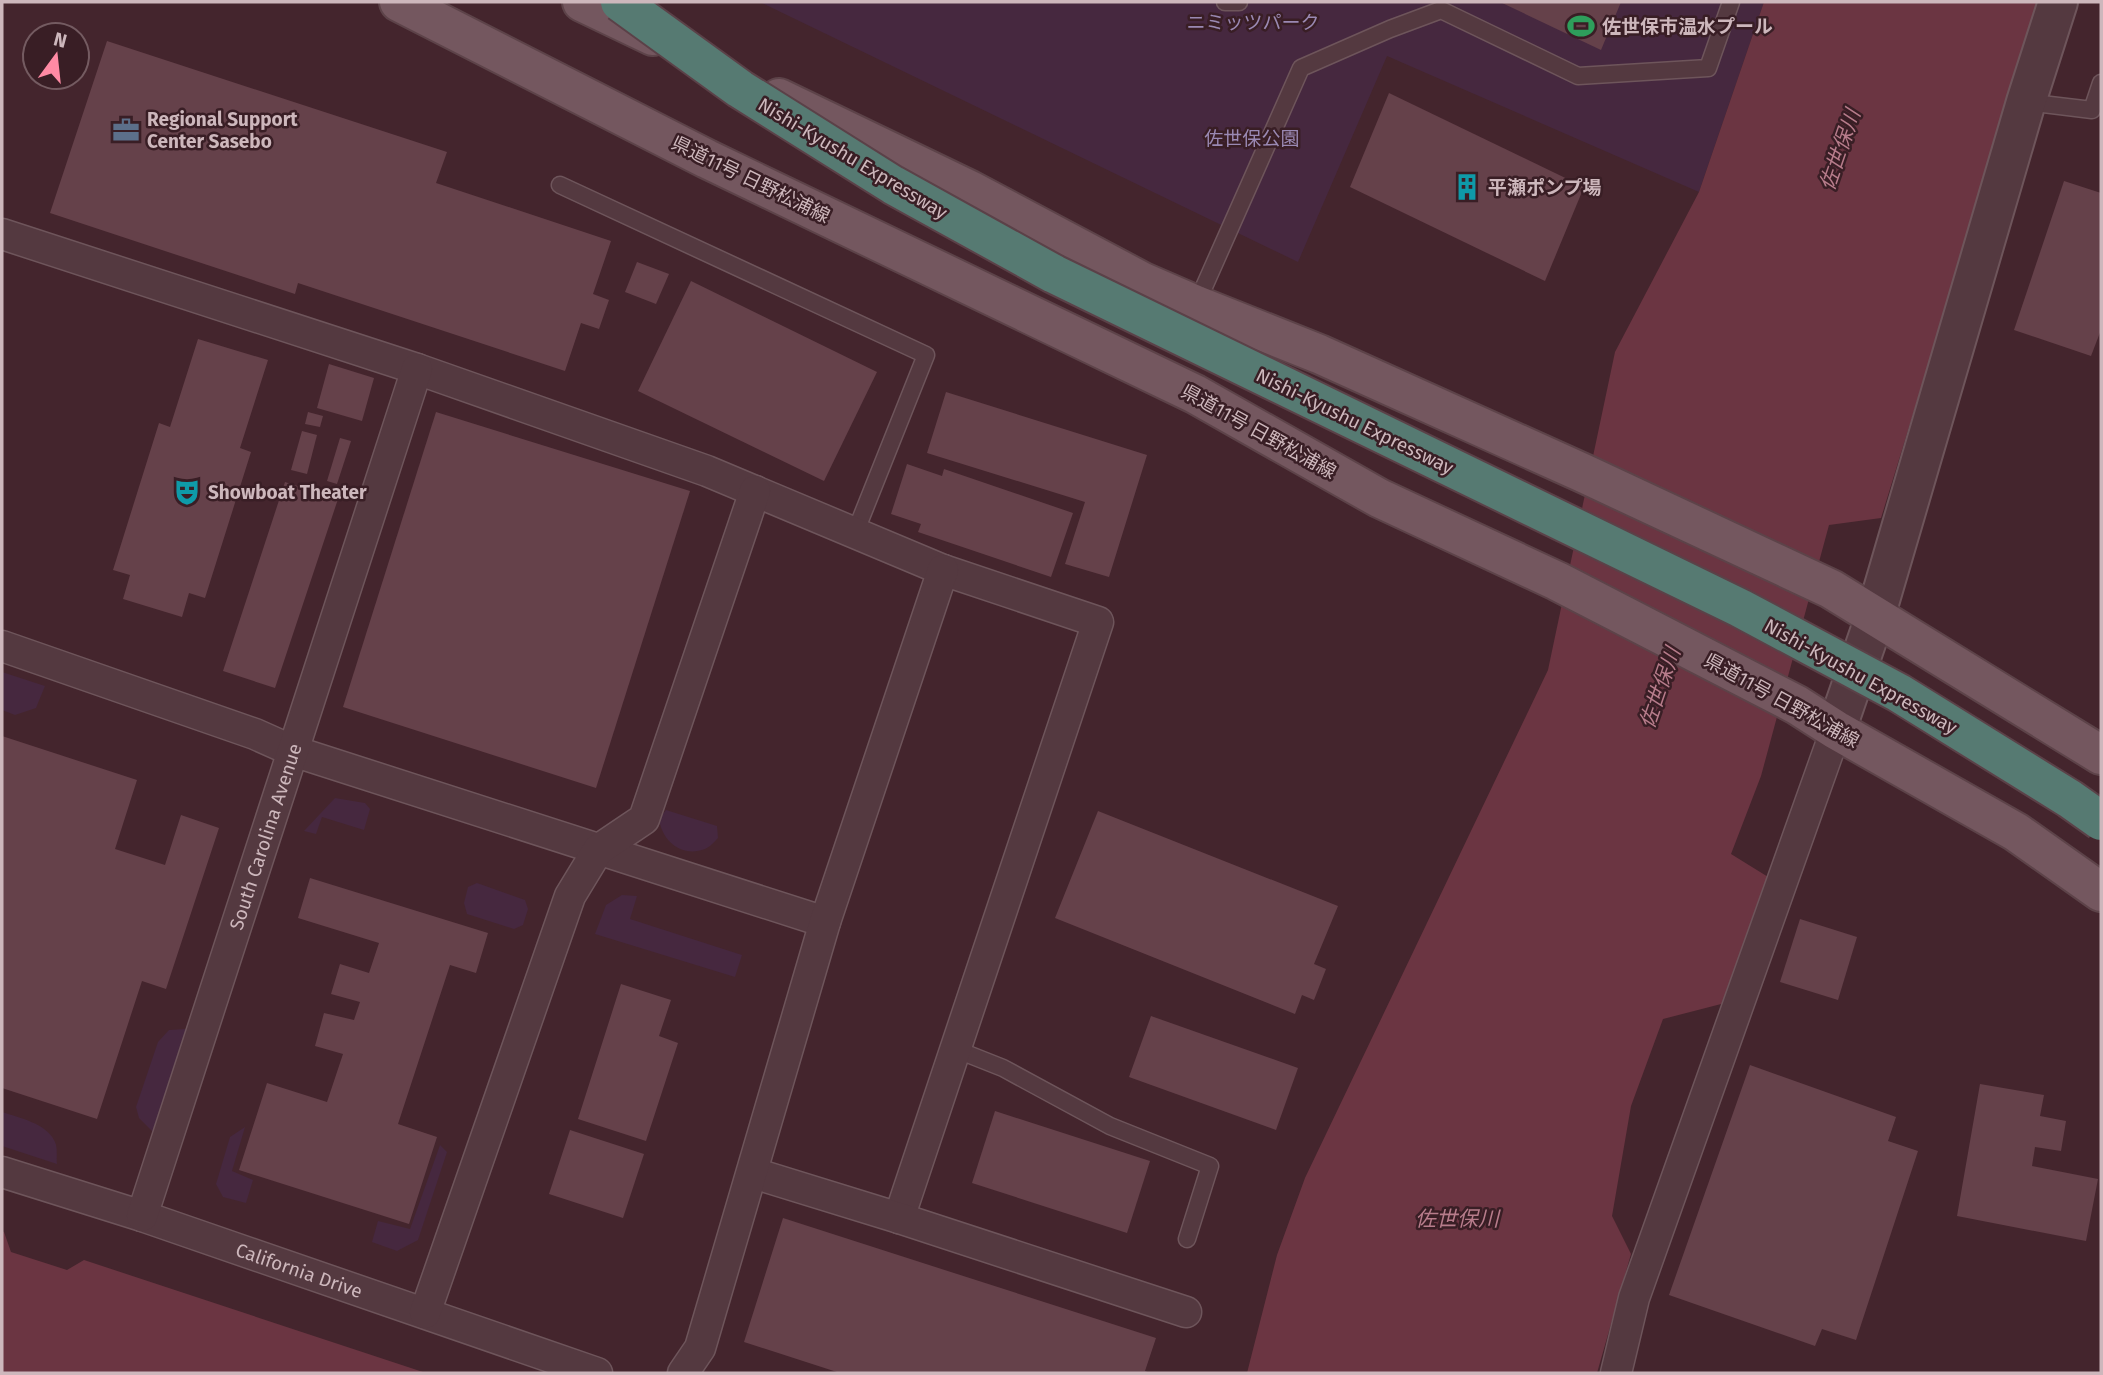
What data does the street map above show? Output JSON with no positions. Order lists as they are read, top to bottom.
{
  "streets": {
    "highway": ["Nishi-Kyushu Expressway"],
    "main road": ["県道11号 日野松浦線"],
    "street": ["South Carolina Avenue", "California Drive"]
  },
  "crossings": [
    ["South Carolina Avenue", "California Drive"]
  ],
  "water": ["佐世保川"],
  "parks": ["ニミッツパーク", "佐世保公園"],
  "places": {
    "sports": ["佐世保市温水プール"],
    "office": ["Regional Support Center Sasebo"],
    "building": ["平瀬ポンプ場"],
    "theatre": ["Showboat Theater"]
  },
  "north": "top"
}
